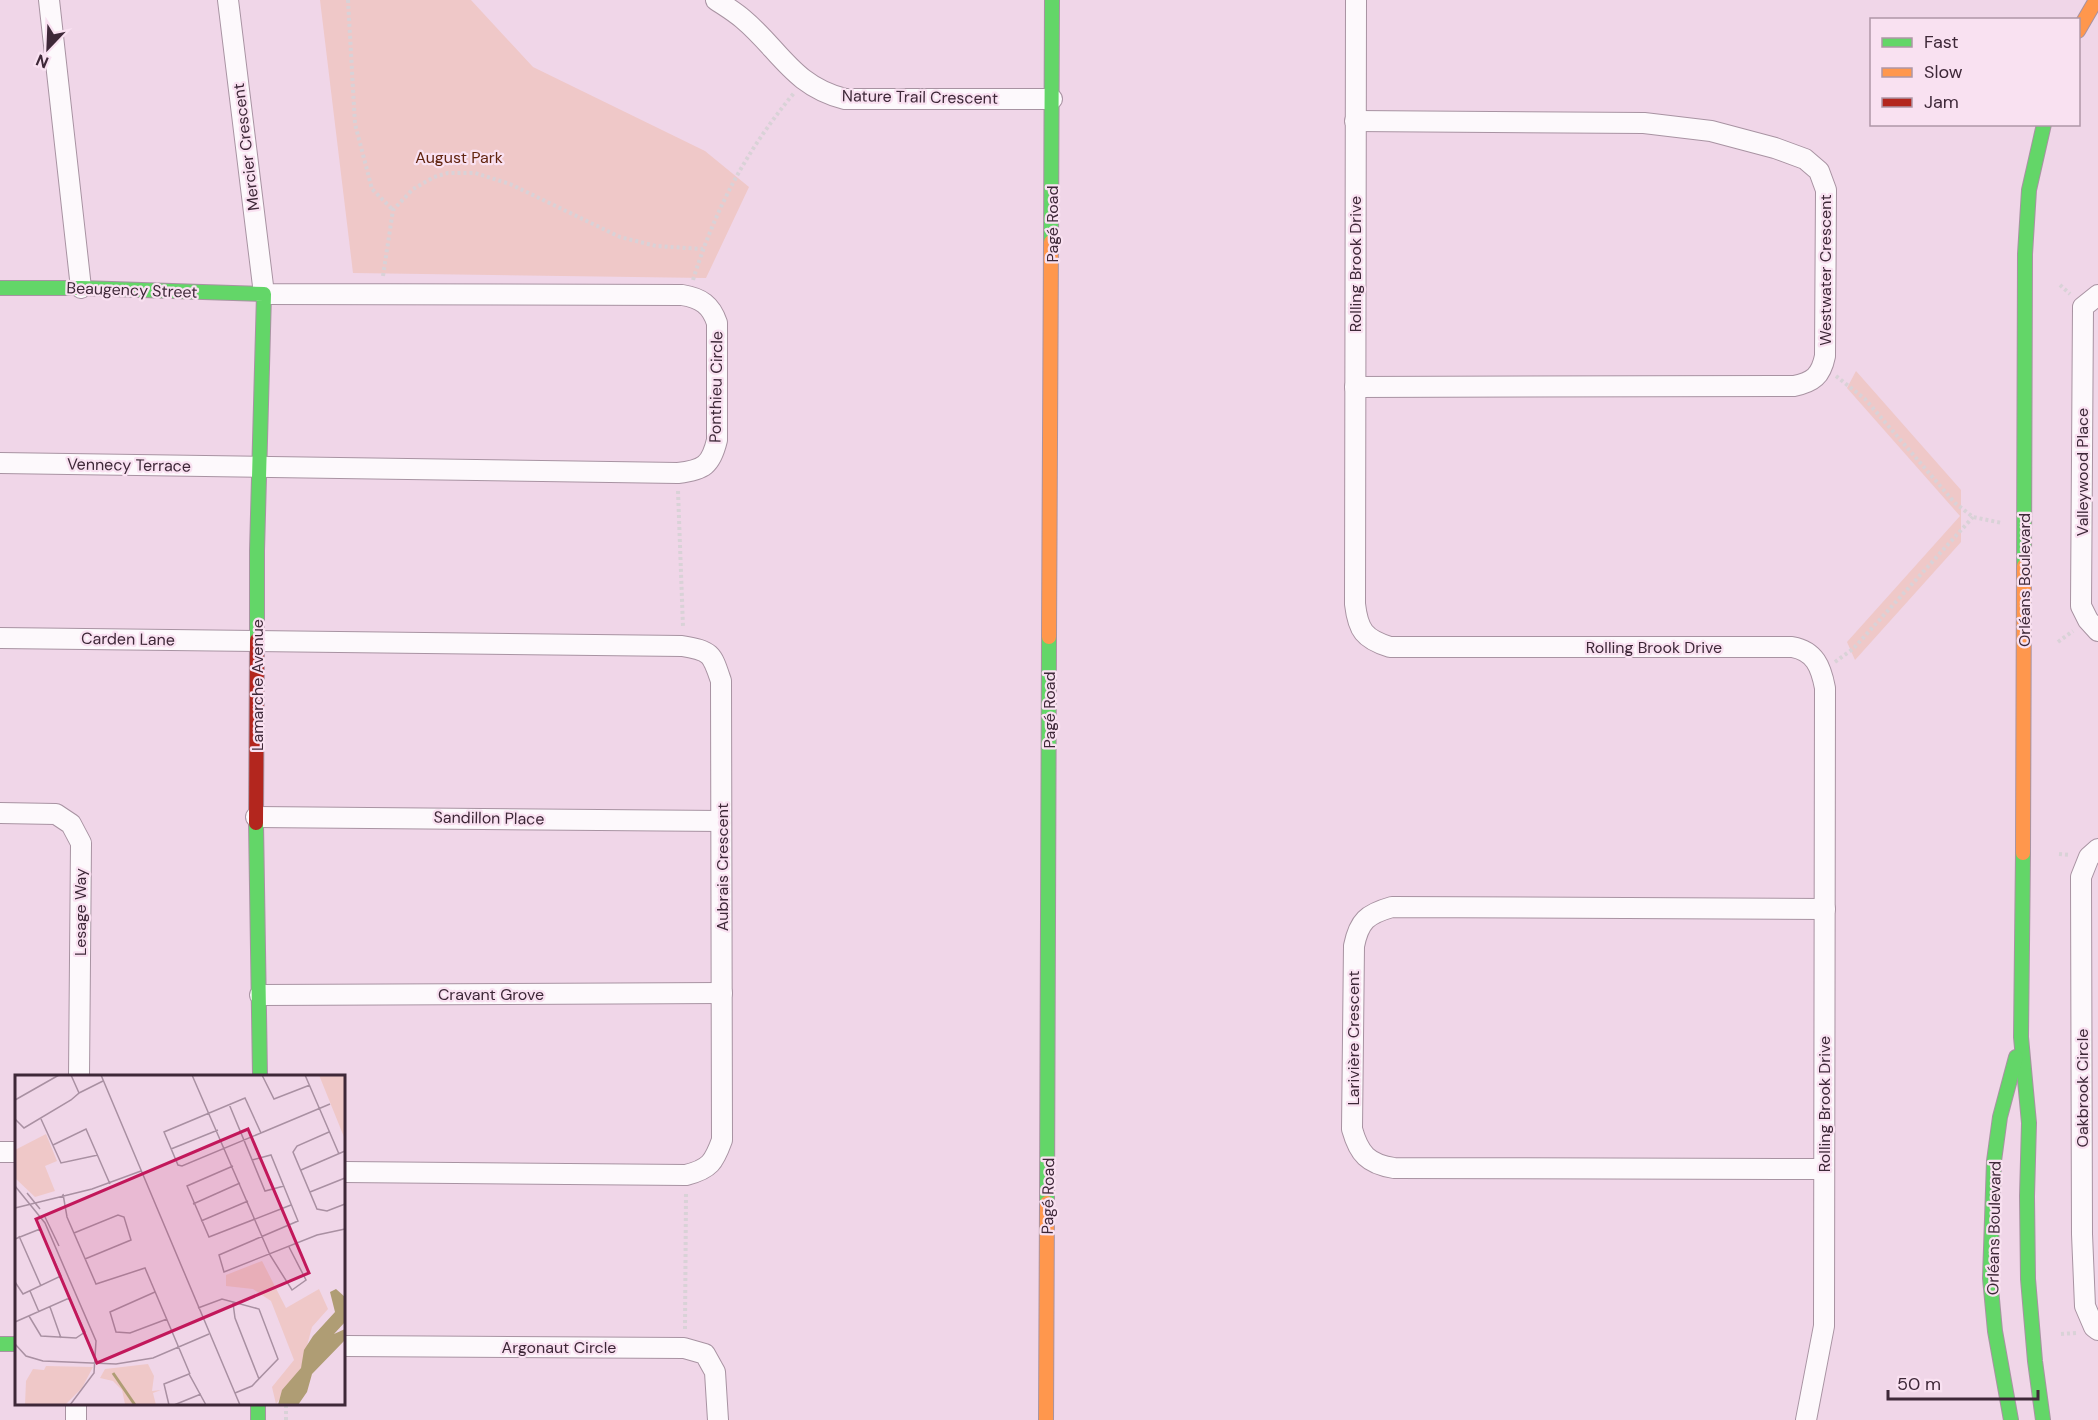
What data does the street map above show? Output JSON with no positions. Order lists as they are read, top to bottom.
{
  "streets": {
    "street": [
      "Nature Trail Crescent",
      "Mercier Crescent",
      "Pagé Road",
      "Rolling Brook Drive",
      "Westwater Crescent",
      "Beaugency Street",
      "Ponthieu Circle",
      "Vennecy Terrace",
      "Valleywood Place",
      "Orléans Boulevard",
      "Carden Lane",
      "Lamarche Avenue",
      "Sandillon Place",
      "Aubrais Crescent",
      "Lesage Way",
      "Cravant Grove",
      "Larivière Crescent",
      "Oakbrook Circle",
      "Argonaut Circle"
    ]
  },
  "crossings": [
    ["Nature Trail Crescent", "Pagé Road"],
    ["Mercier Crescent", "Beaugency Street"],
    ["Mercier Crescent", "Lamarche Avenue"],
    ["Rolling Brook Drive", "Westwater Crescent"],
    ["Rolling Brook Drive", "Larivière Crescent"],
    ["Beaugency Street", "Lamarche Avenue"],
    ["Ponthieu Circle", "Vennecy Terrace"],
    ["Ponthieu Circle", "Lamarche Avenue"],
    ["Vennecy Terrace", "Lamarche Avenue"],
    ["Carden Lane", "Lamarche Avenue"],
    ["Carden Lane", "Aubrais Crescent"],
    ["Lamarche Avenue", "Sandillon Place"],
    ["Lamarche Avenue", "Aubrais Crescent"],
    ["Lamarche Avenue", "Cravant Grove"],
    ["Sandillon Place", "Aubrais Crescent"],
    ["Aubrais Crescent", "Cravant Grove"]
  ],
  "parks": ["August Park"],
  "legend": ["Fast", "Slow", "Jam"],
  "scale_bar": "50 m",
  "north": "bottom left"
}
